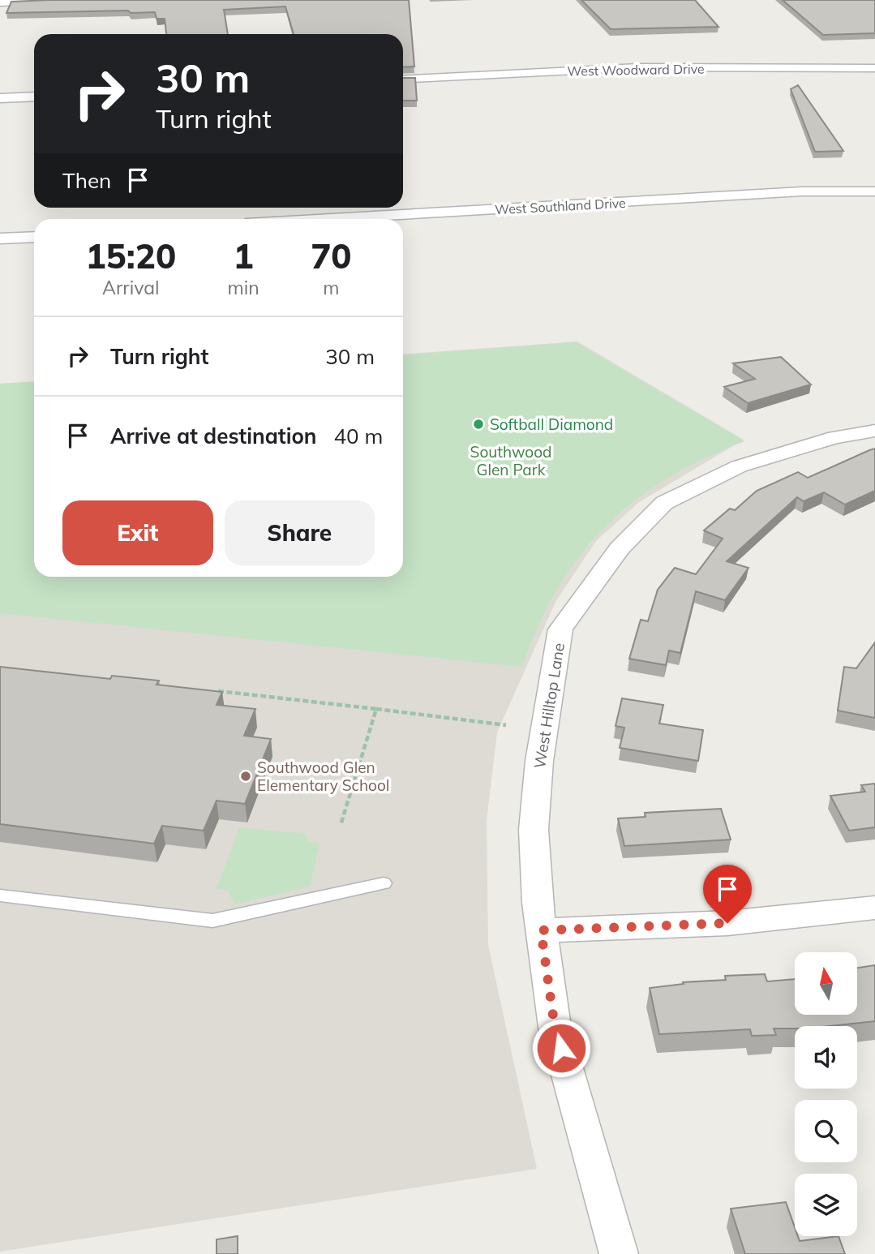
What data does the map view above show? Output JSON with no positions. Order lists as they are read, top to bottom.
{
  "streets": {
    "street": ["West Woodward Drive", "West Southland Drive", "West Hilltop Lane"]
  },
  "parks": ["Southwood Glen Park"],
  "places": ["Softball Diamond", "Southwood Glen Elementary School"],
  "north": "top",
  "page": {
    "turn": ["30 m", "Turn right"],
    "then": "Then",
    "eta": [
      "15:20",
      "Arrival",
      "1",
      "min",
      "70",
      "m"
    ],
    "list": [
      {
        "name": "Turn right",
        "value": "30 m"
      },
      {
        "name": "Arrive at destination",
        "value": "40 m"
      }
    ],
    "buttons": ["Exit", "Share"]
  }
}
